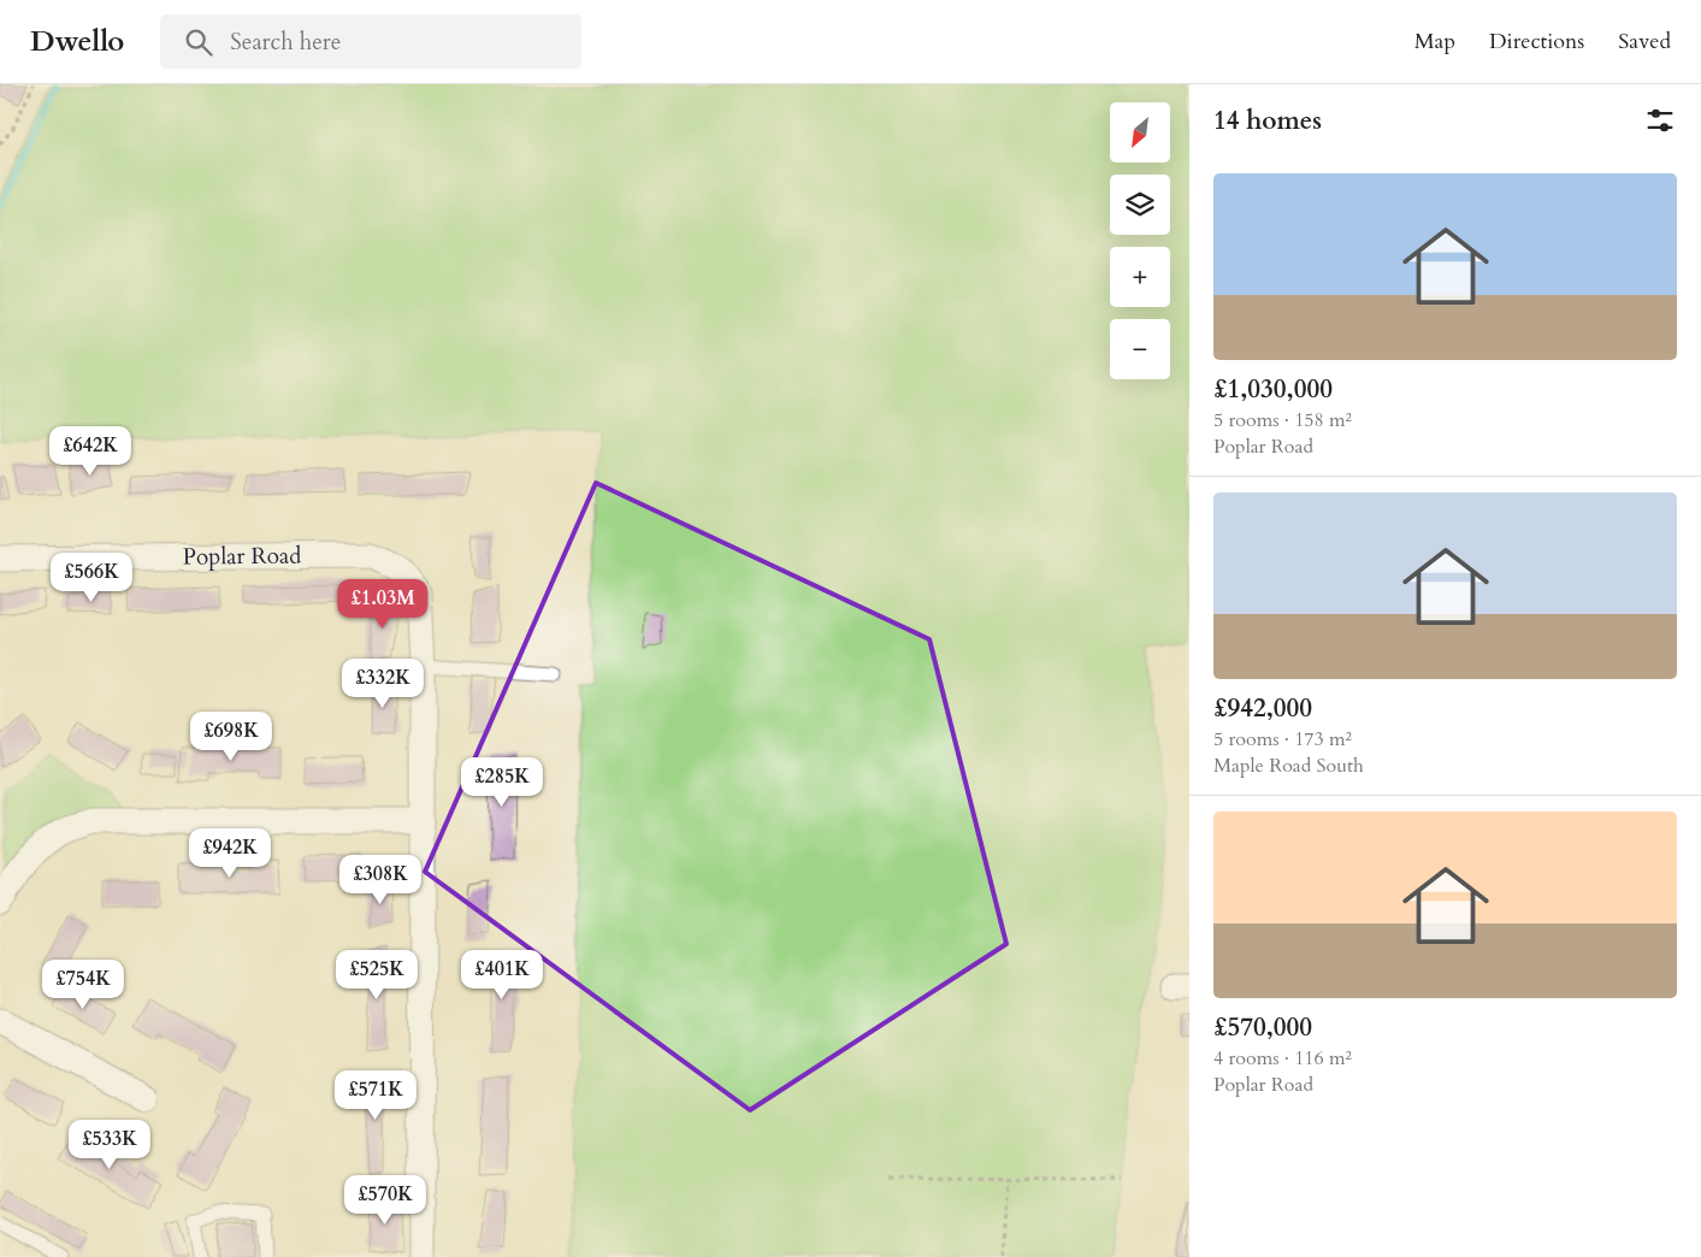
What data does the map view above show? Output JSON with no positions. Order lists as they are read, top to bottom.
{
  "streets": {
    "street": ["Poplar Road"]
  },
  "north": "bottom left",
  "page": {
    "header": "Dwello",
    "search": "Search here",
    "nav": ["Map", "Directions", "Saved"],
    "heading": "14 homes",
    "map_buttons": ["+", "−"],
    "list": [
      {
        "name": "£1,030,000",
        "note": "5 rooms · 158 m² · Poplar Road"
      },
      {
        "name": "£942,000",
        "note": "5 rooms · 173 m² · Maple Road South"
      },
      {
        "name": "£570,000",
        "note": "4 rooms · 116 m² · Poplar Road"
      }
    ],
    "price": [
      "£642K",
      "£566K",
      "£1.03M",
      "£332K",
      "£698K",
      "£285K",
      "£942K",
      "£308K",
      "£525K",
      "£401K",
      "£754K",
      "£571K",
      "£533K",
      "£570K"
    ]
  }
}
